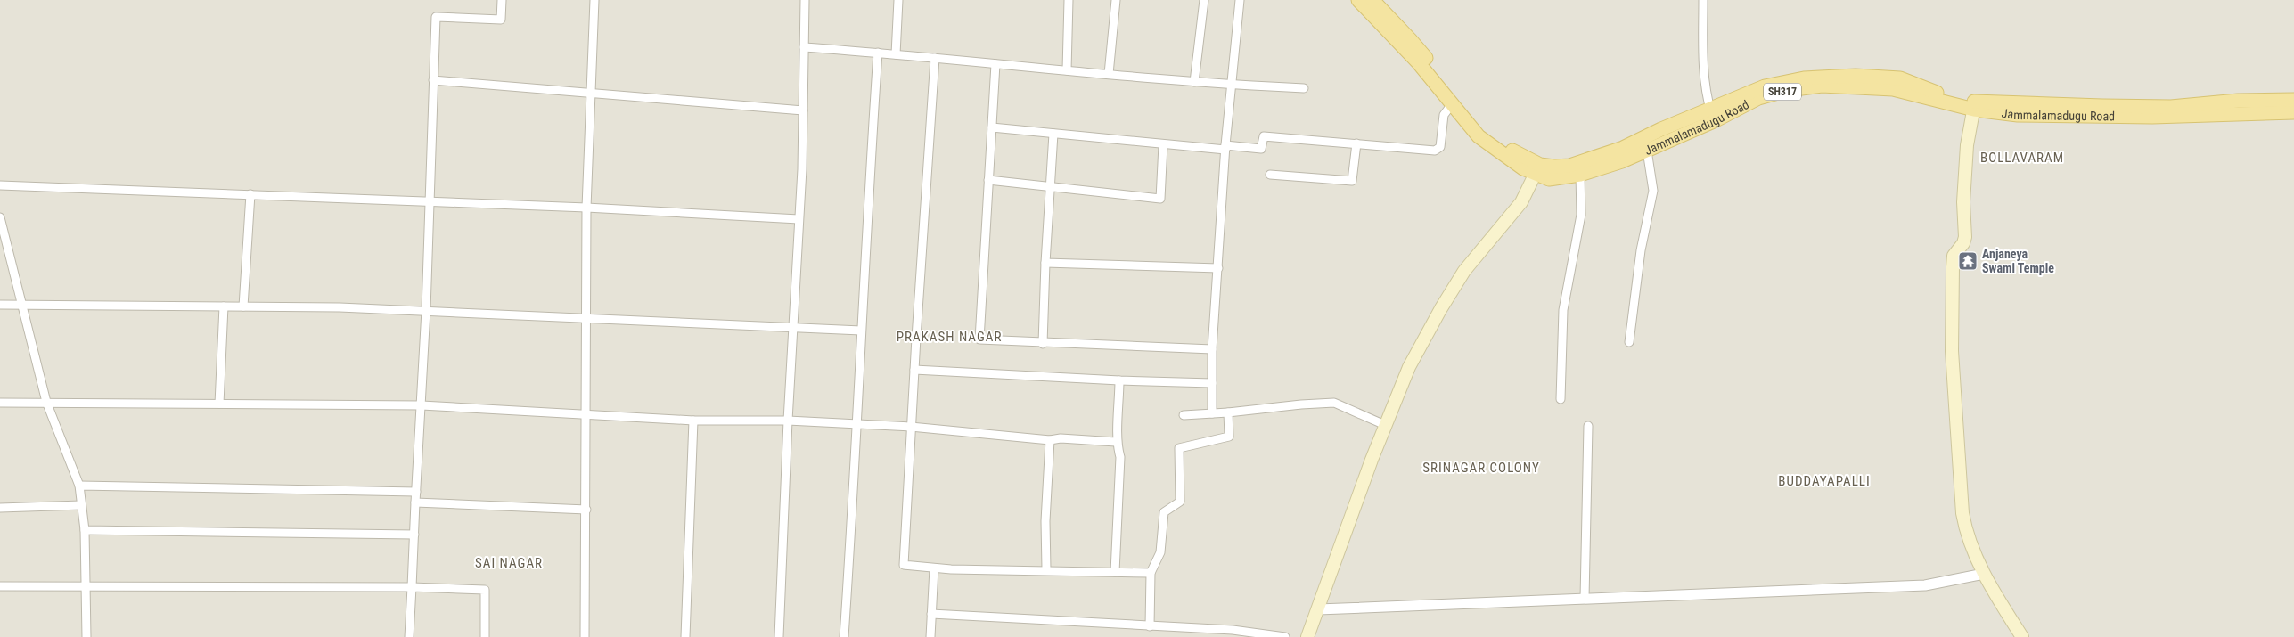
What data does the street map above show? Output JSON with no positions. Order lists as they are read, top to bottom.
{
  "streets": {
    "main road": ["Jammalamadugu Road"]
  },
  "districts": [
    "BOLLAVARAM",
    "PRAKASH NAGAR",
    "SRINAGAR COLONY",
    "BUDDAYAPALLI",
    "SAI NAGAR"
  ],
  "places": {
    "temple": ["Anjaneya Swami Temple"]
  }
}
